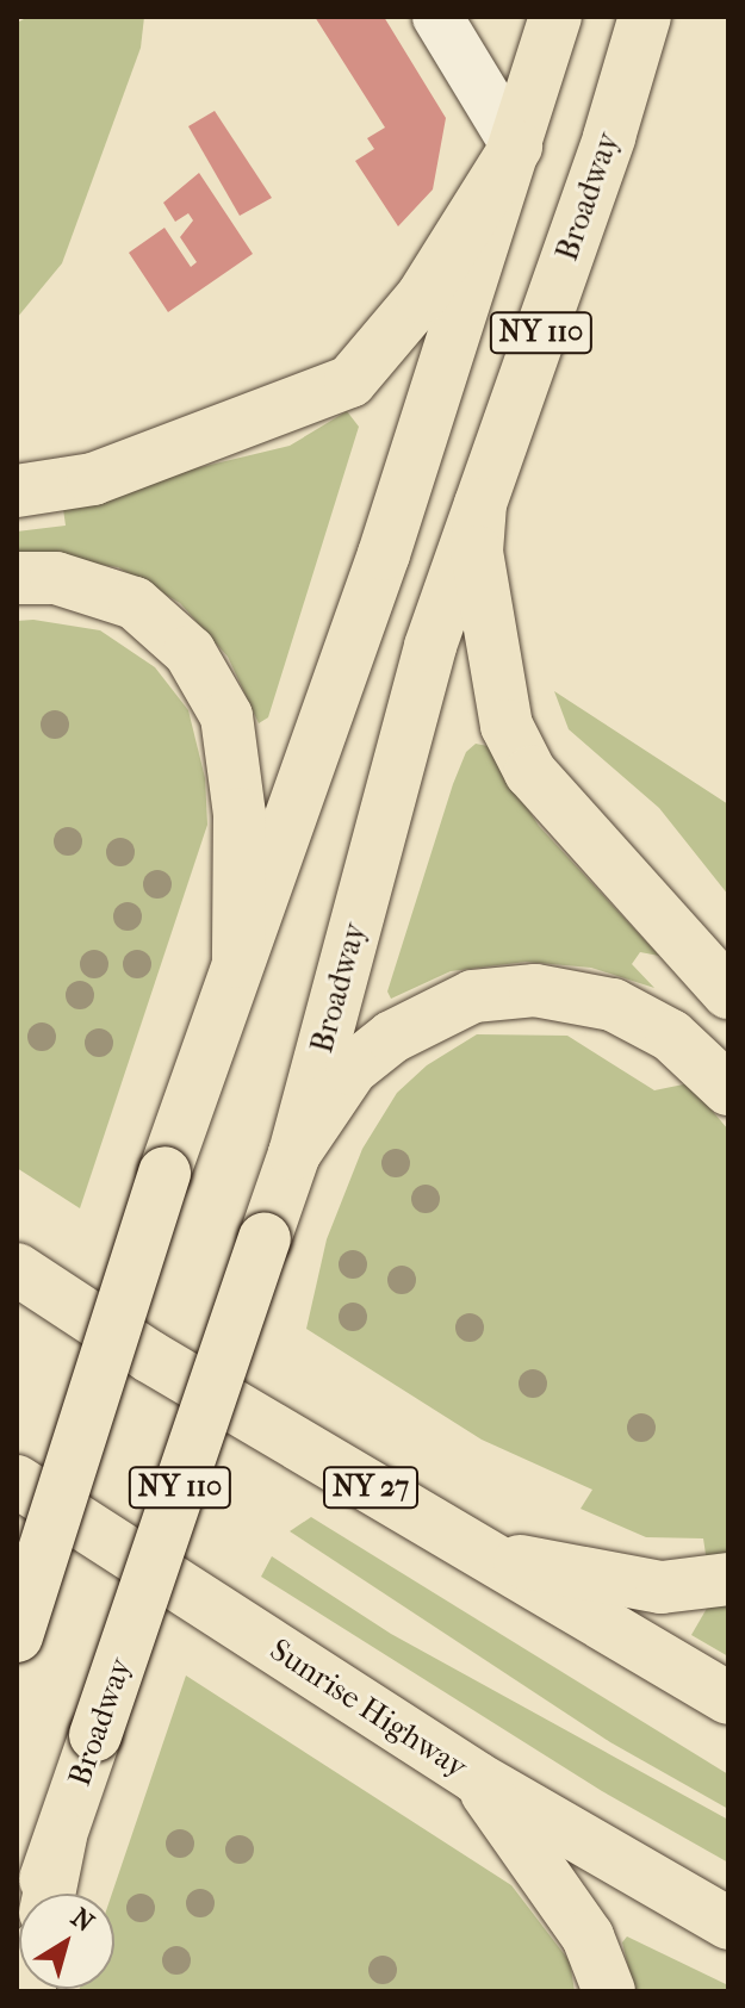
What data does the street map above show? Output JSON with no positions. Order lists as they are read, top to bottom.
{
  "streets": {
    "main road": [
      "Broadway",
      "NY 110",
      "NY 27",
      "Sunrise Highway"
    ]
  },
  "north": "top right"
}
